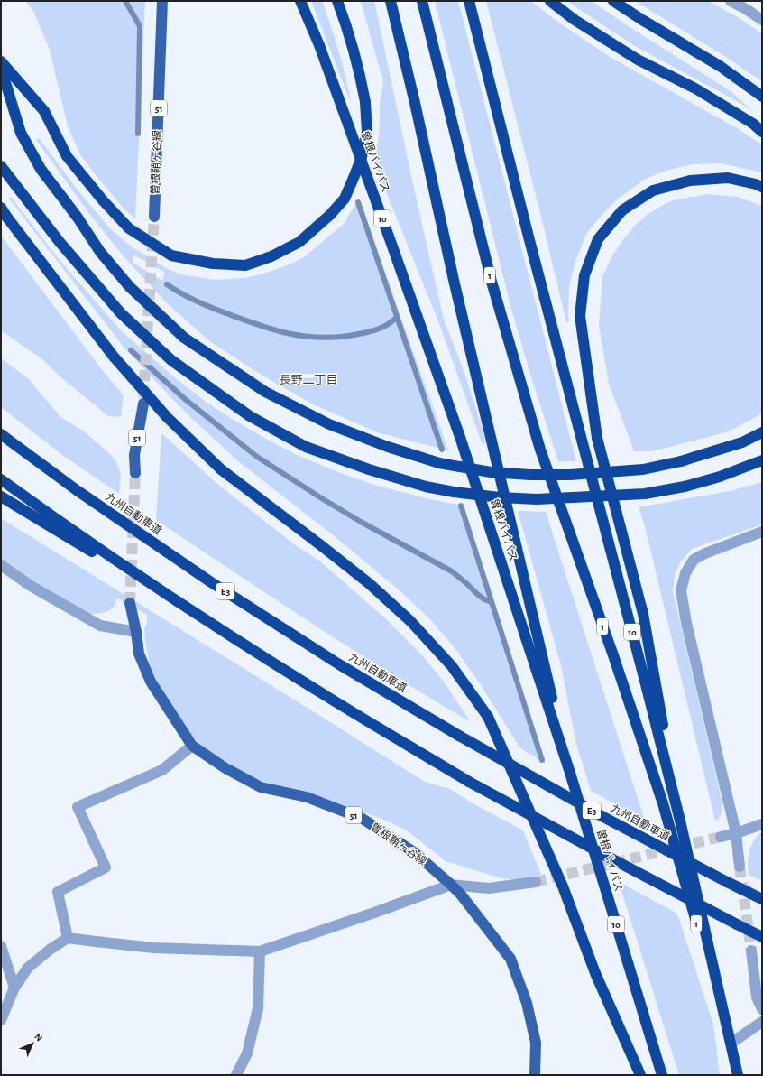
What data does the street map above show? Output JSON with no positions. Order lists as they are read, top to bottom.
{
  "streets": {
    "highway": [
      "曽根バイパス",
      "10",
      "1",
      "九州自動車道",
      "E3"
    ],
    "main road": ["51", "曽根鞘ヶ谷線"]
  },
  "crossings": [
    ["10", "1"]
  ],
  "districts": ["長野二丁目"],
  "north": "top right"
}
